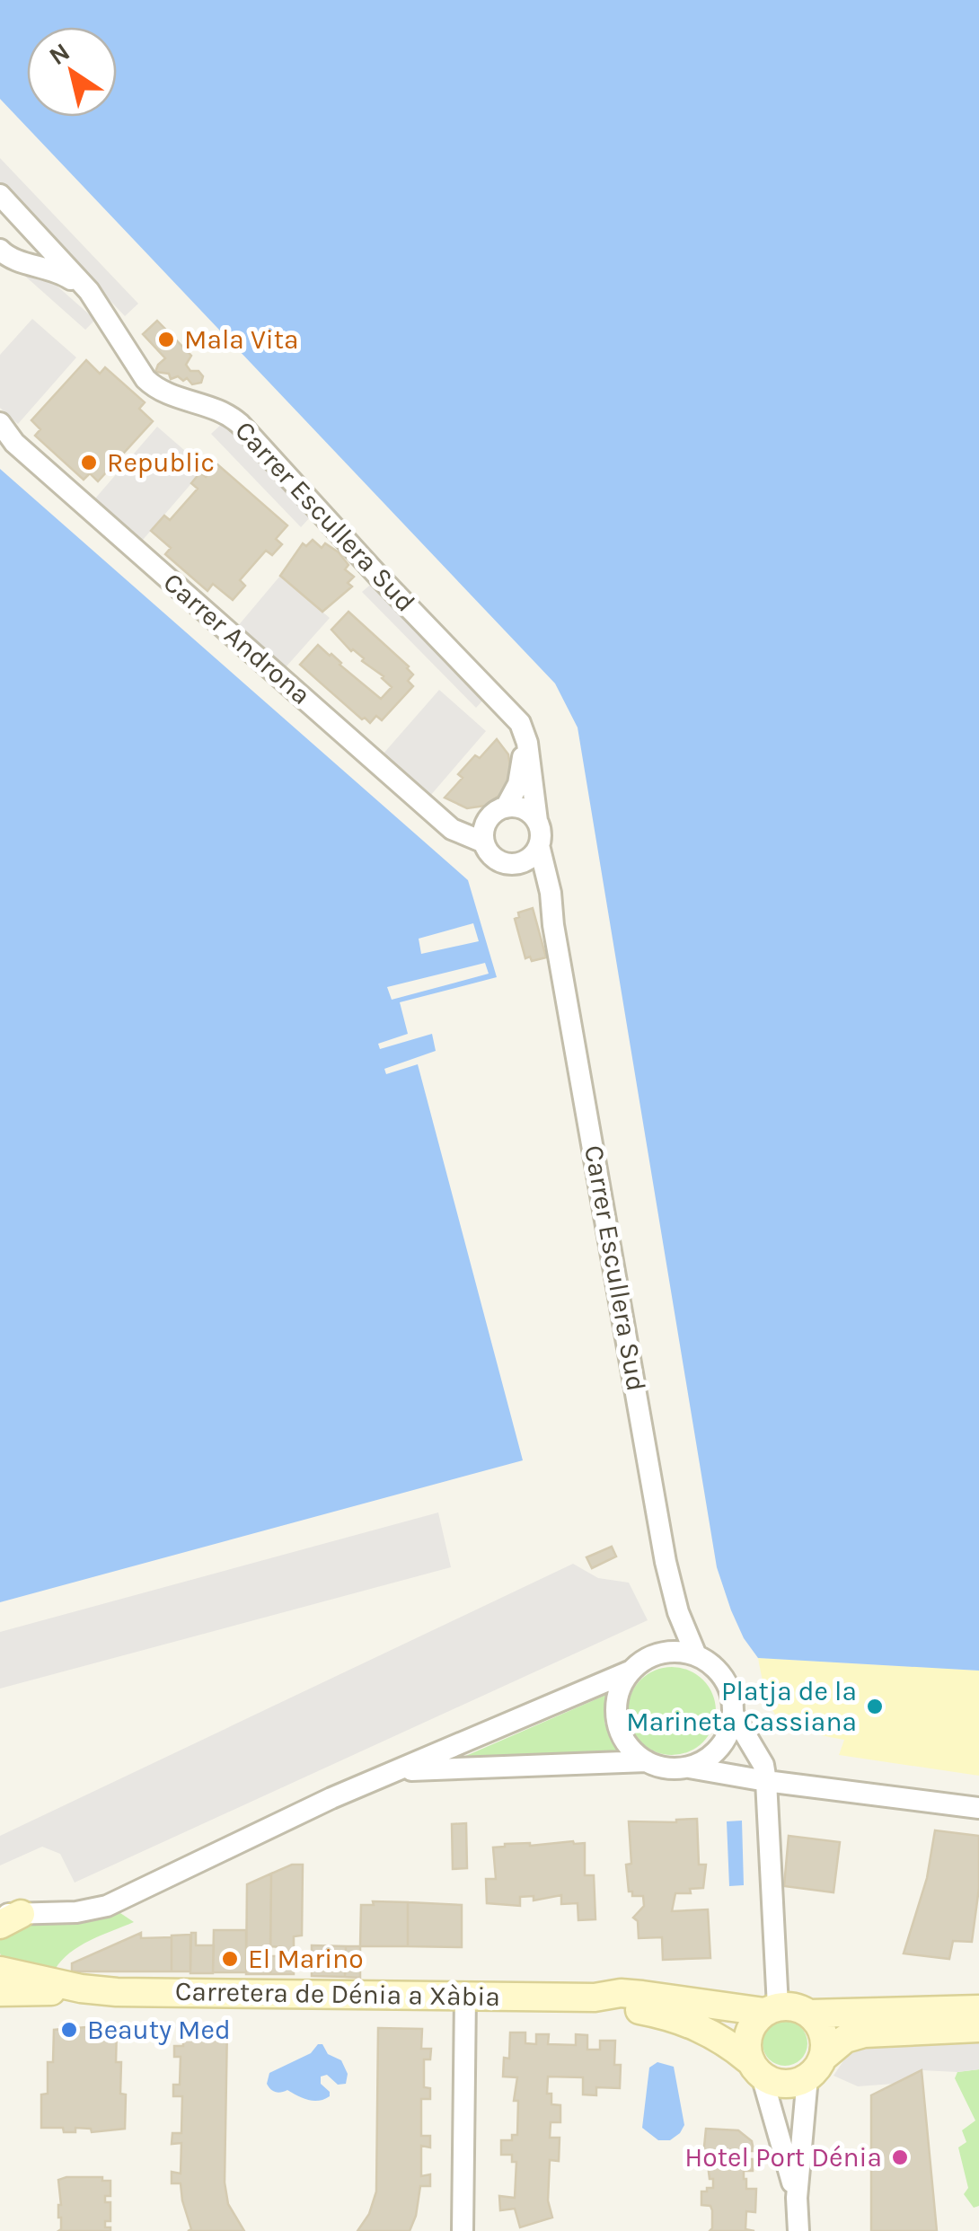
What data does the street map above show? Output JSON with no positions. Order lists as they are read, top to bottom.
{
  "streets": {
    "street": ["Carrer Escullera Sud", "Carrer Androna", "Carretera de Dénia a Xàbia"]
  },
  "crossings": [
    ["Carrer Escullera Sud", "Carrer Androna"]
  ],
  "places": [
    "Mala Vita",
    "Republic",
    "Platja de la Marineta Cassiana",
    "El Marino",
    "Beauty Med",
    "Hotel Port Dénia"
  ],
  "north": "top left"
}
